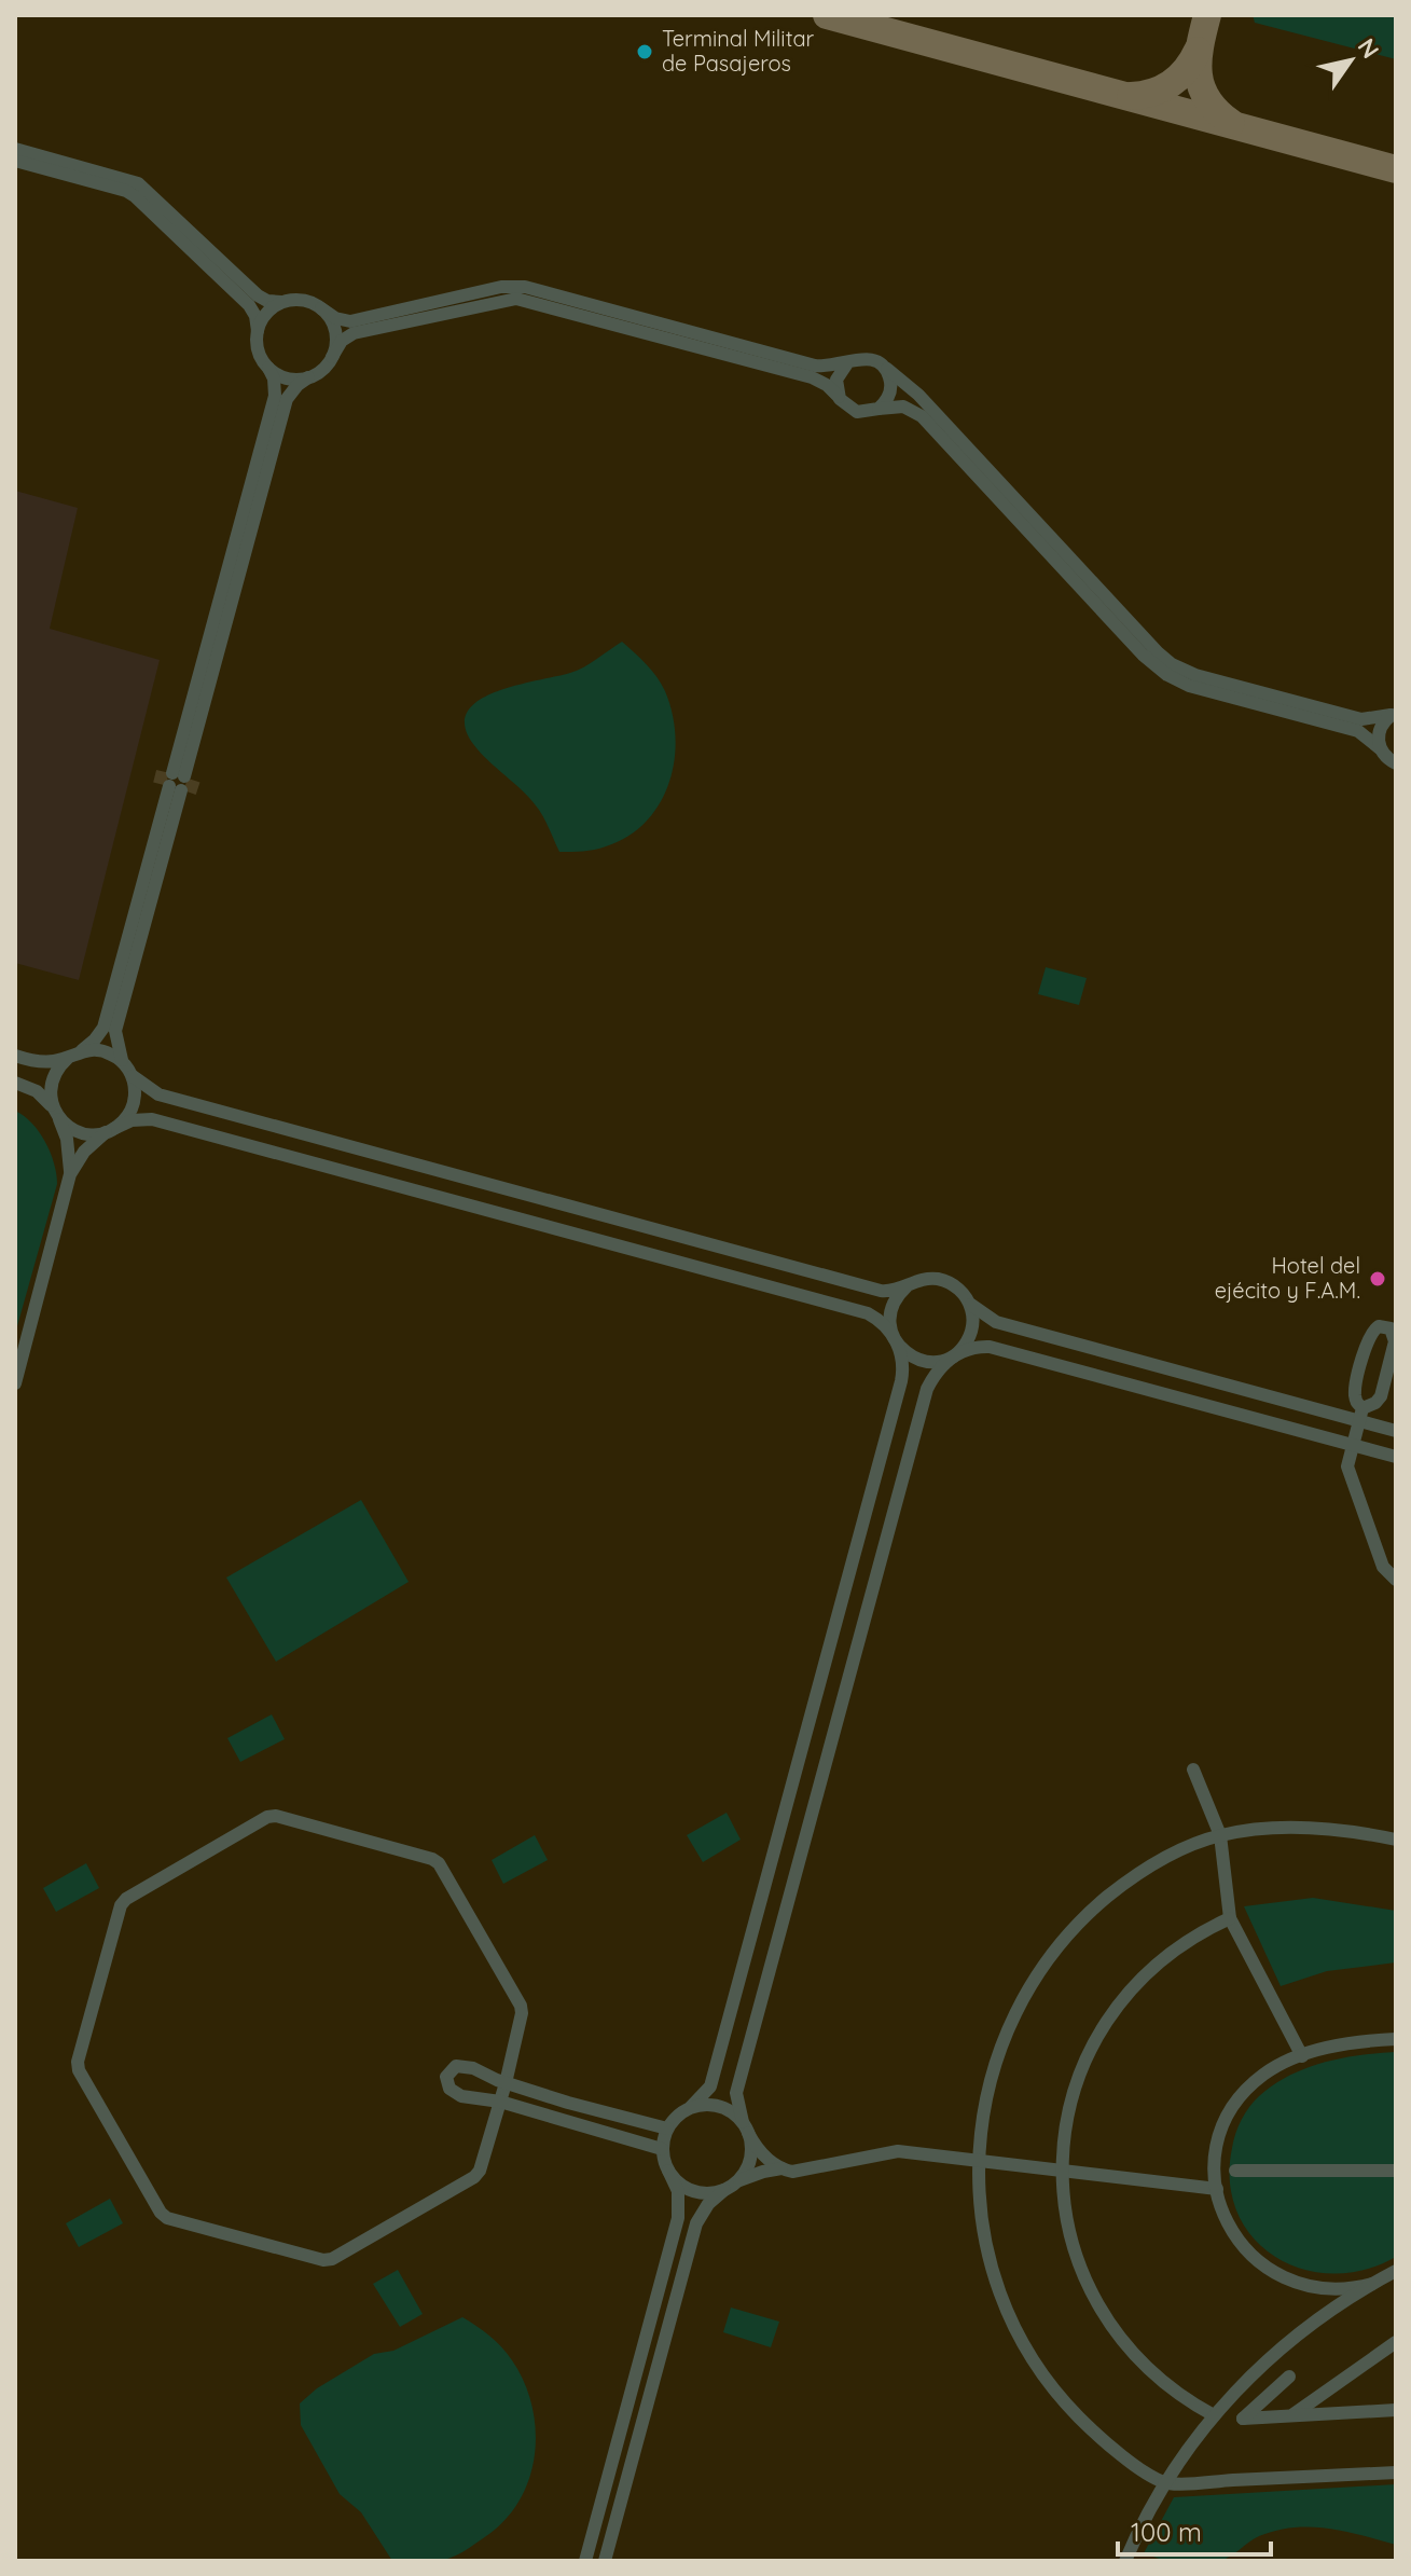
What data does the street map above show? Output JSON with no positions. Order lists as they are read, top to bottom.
{
  "places": ["Terminal Militar de Pasajeros", "Hotel del ejécito y F.A.M."],
  "scale_bar": "100 m",
  "north": "top right"
}
